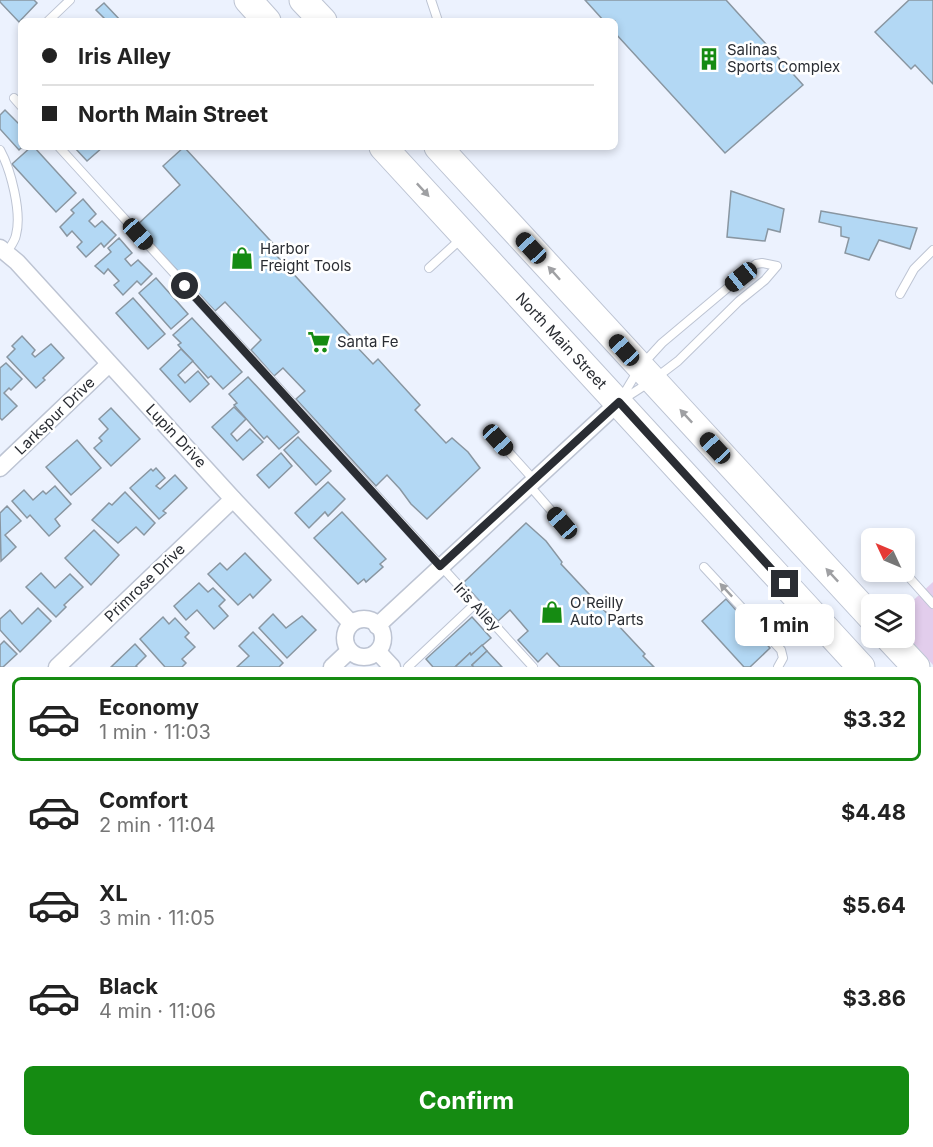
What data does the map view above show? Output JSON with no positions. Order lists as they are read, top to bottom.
{
  "streets": {
    "main road": ["North Main Street"],
    "street": ["Larkspur Drive", "Lupin Drive", "Primrose Drive"],
    "lane": ["Iris Alley"]
  },
  "crossings": [
    ["Larkspur Drive", "Lupin Drive"],
    ["Lupin Drive", "Primrose Drive"]
  ],
  "places": {
    "building": ["Salinas Sports Complex"],
    "shop": ["Harbor Freight Tools", "O'Reilly Auto Parts"],
    "supermarket": ["Santa Fe"]
  },
  "north": "top left",
  "page": {
    "banner": ["Iris Alley", "North Main Street"],
    "bubble": "1 min",
    "list": [
      {
        "name": "Economy",
        "note": "1 min · 11:03",
        "value": "$3.32"
      },
      {
        "name": "Comfort",
        "note": "2 min · 11:04",
        "value": "$4.48"
      },
      {
        "name": "XL",
        "note": "3 min · 11:05",
        "value": "$5.64"
      },
      {
        "name": "Black",
        "note": "4 min · 11:06",
        "value": "$3.86"
      }
    ],
    "buttons": "Confirm"
  }
}
